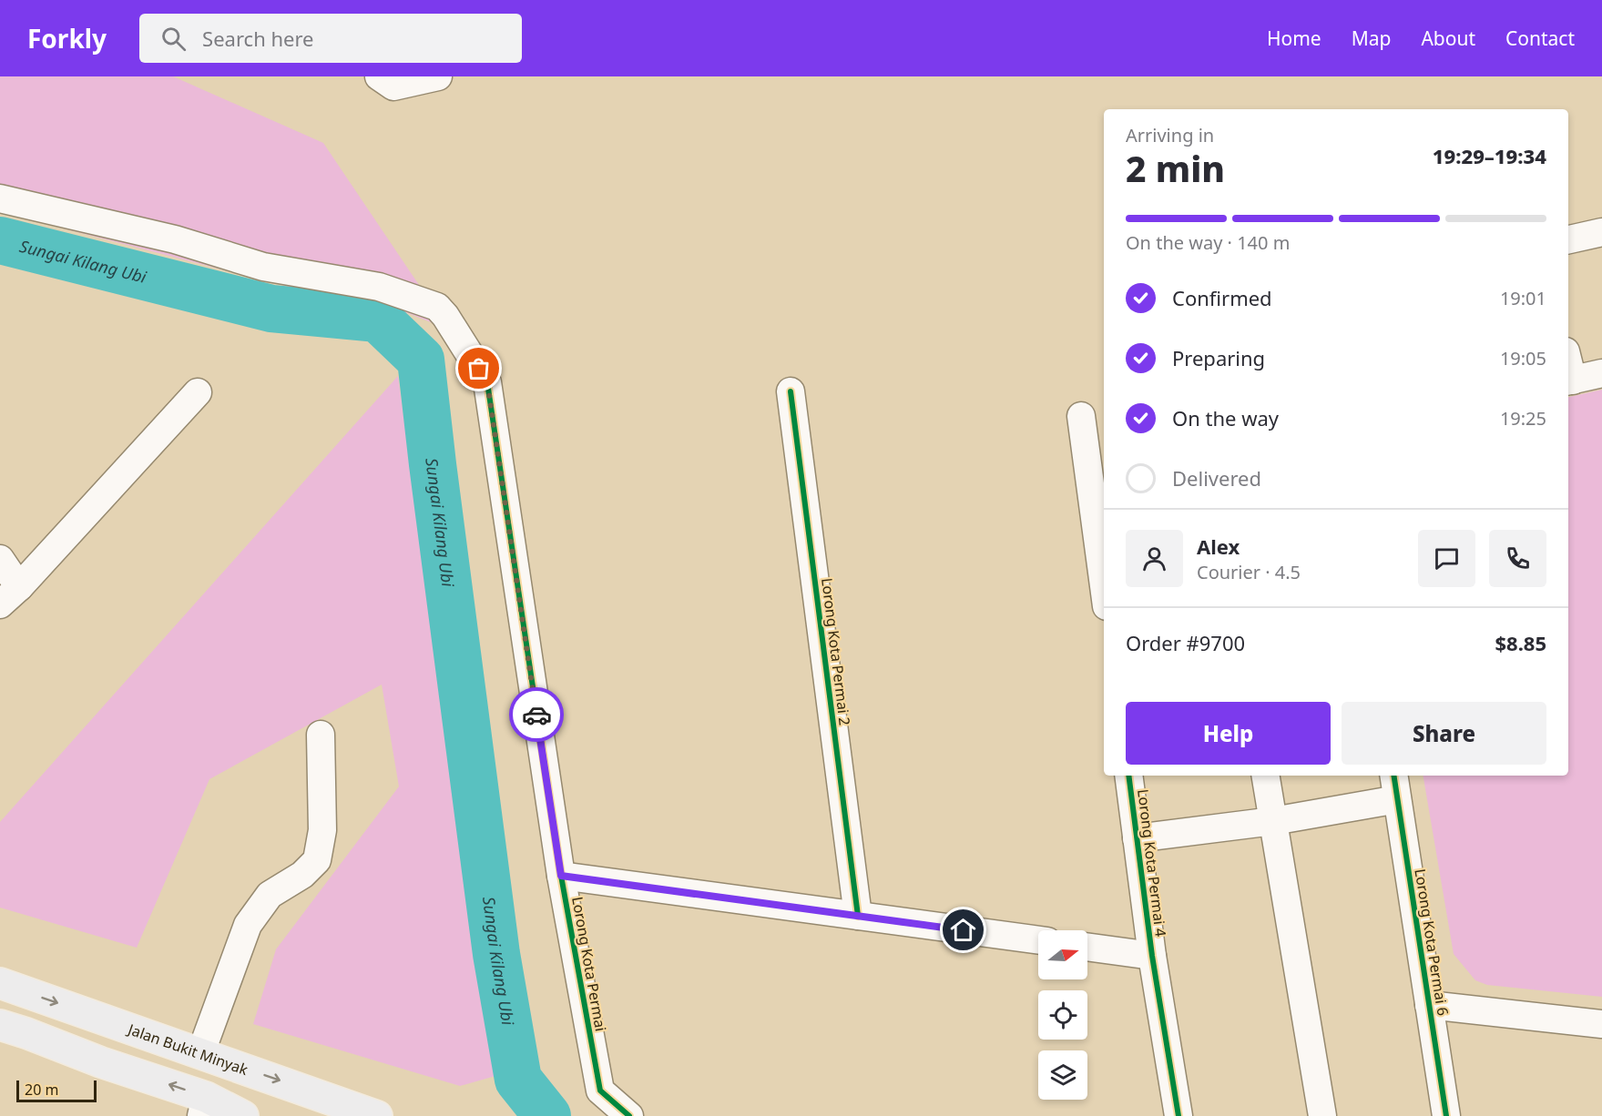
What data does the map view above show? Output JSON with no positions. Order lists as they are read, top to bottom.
{
  "streets": {
    "main road": ["Jalan Bukit Minyak"],
    "street": [
      "Lorong Kota Permai 2",
      "Lorong Kota Permai 4",
      "Lorong Kota Permai 6",
      "Lorong Kota Permai"
    ]
  },
  "water": ["Sungai Kilang Ubi"],
  "scale_bar": "20 m",
  "north": "right",
  "page": {
    "header": "Forkly",
    "search": "Search here",
    "nav": [
      "Home",
      "Map",
      "About",
      "Contact"
    ],
    "heading": ["2 min", "Arriving in", "19:29–19:34"],
    "panel": [
      "Alex",
      "Courier · 4.5",
      "Order #9700",
      "$8.85"
    ],
    "bar": "On the way · 140 m",
    "list": [
      ["Confirmed", "19:01"],
      ["Preparing", "19:05"],
      ["On the way", "19:25"],
      "Delivered"
    ],
    "buttons": ["Help", "Share"],
    "scale": "20 m"
  }
}
